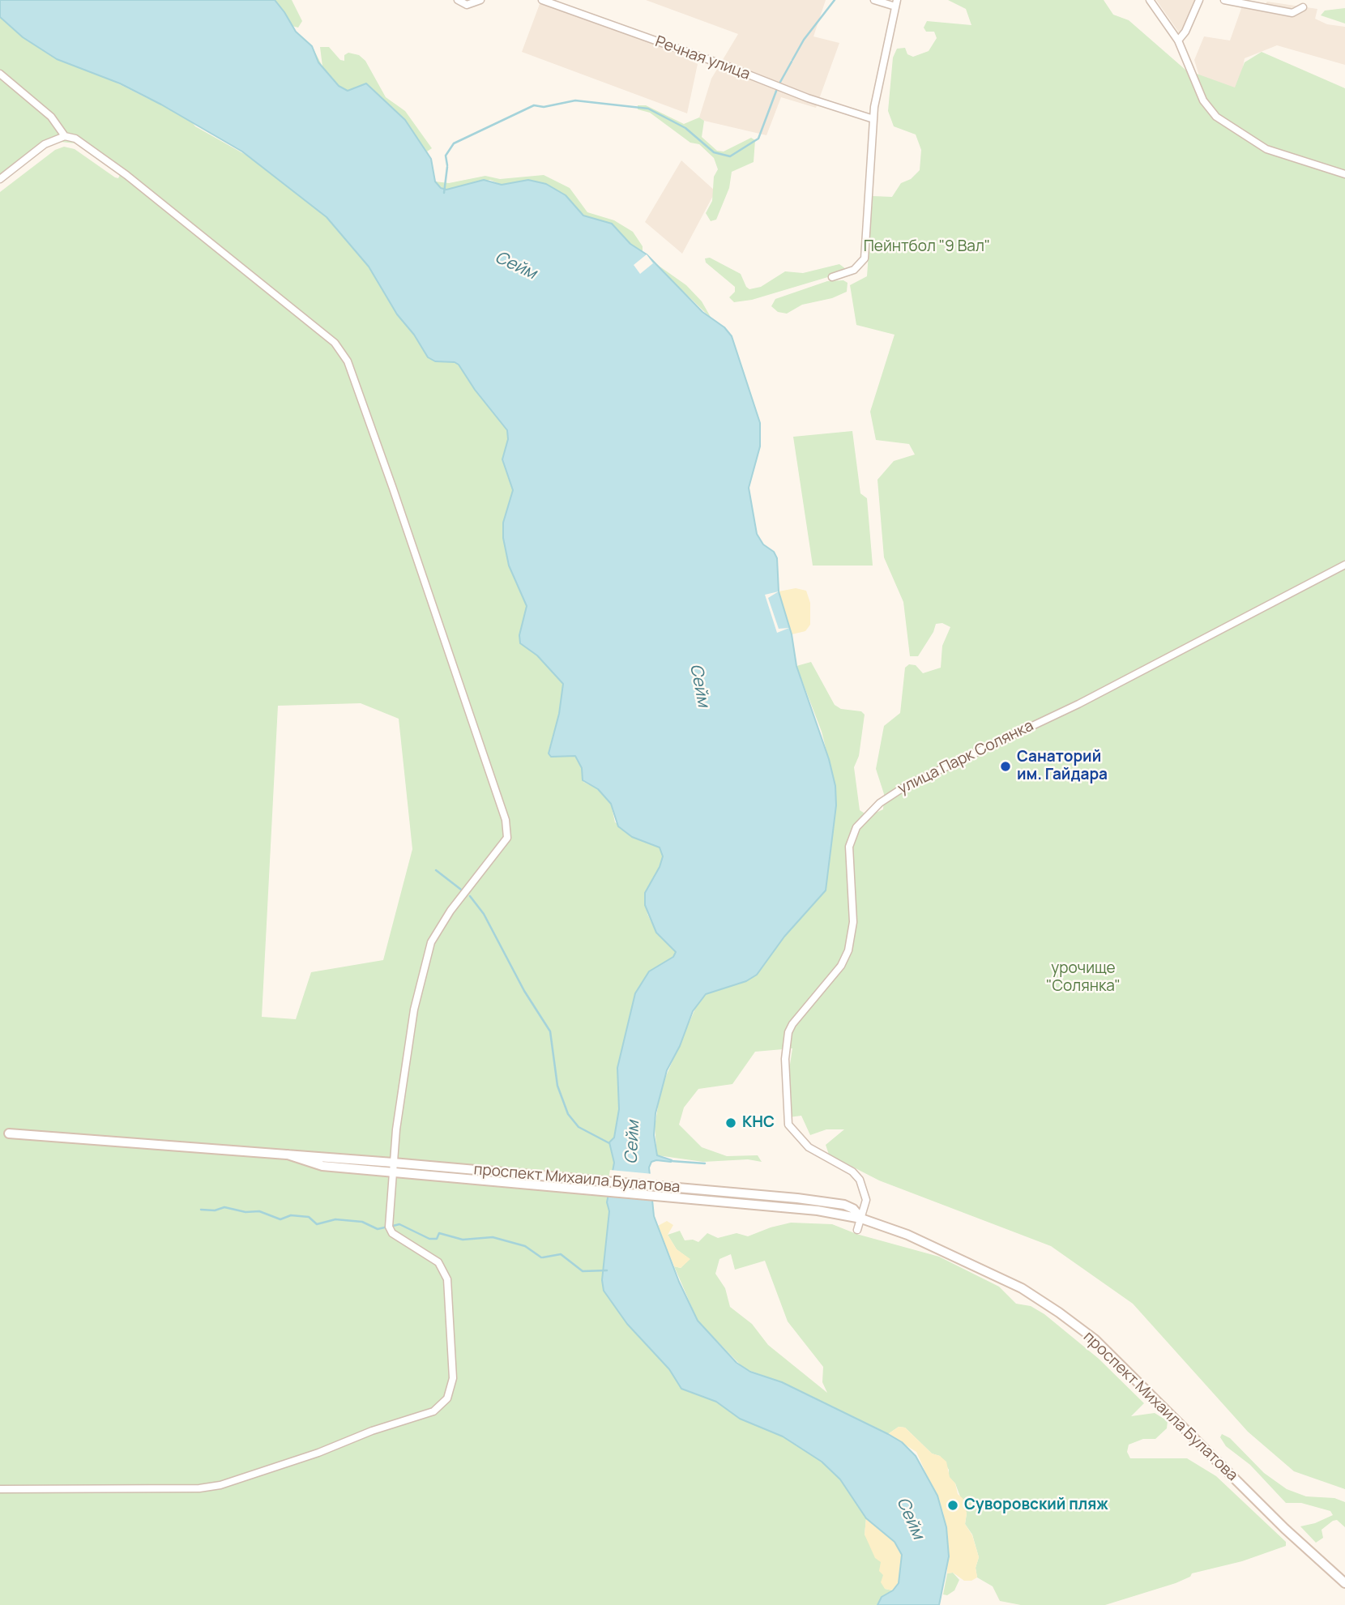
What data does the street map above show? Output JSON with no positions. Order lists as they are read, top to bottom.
{
  "streets": {
    "street": ["Речная улица", "улица Парк Солянка", "проспект Михаила Булатова"]
  },
  "crossings": [
    ["улица Парк Солянка", "проспект Михаила Булатова"]
  ],
  "water": ["Сейм"],
  "parks": ["Пейнтбол \"9 Вал\"", "урочище \"Солянка\""],
  "places": ["Санаторий им. Гайдара", "КНС", "Суворовский пляж"]
}
